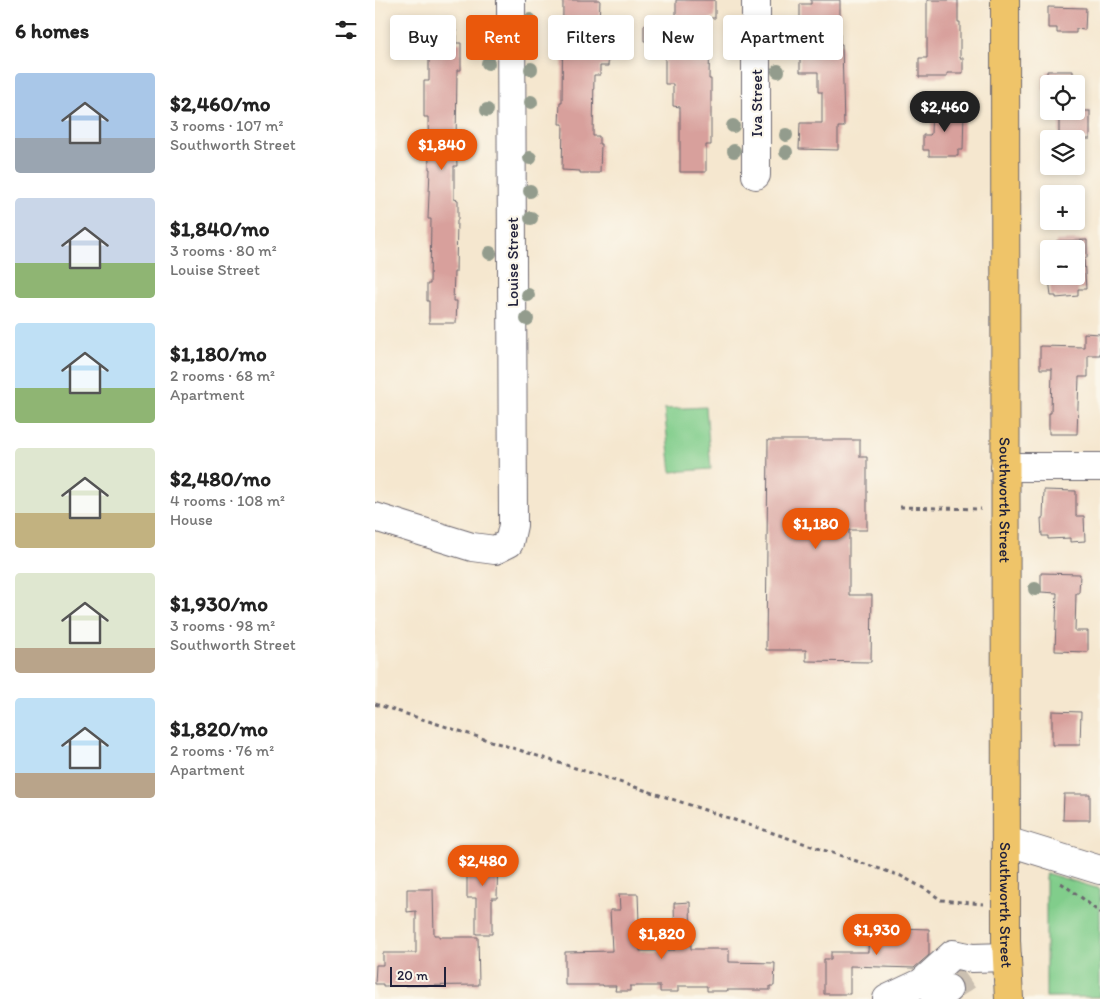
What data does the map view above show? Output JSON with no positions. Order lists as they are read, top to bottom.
{
  "streets": {
    "main road": ["Southworth Street"],
    "street": ["Iva Street", "Louise Street"]
  },
  "scale_bar": "20 m",
  "page": {
    "heading": "6 homes",
    "chip": [
      "Buy",
      "Rent",
      "Filters",
      "New",
      "Apartment"
    ],
    "list": [
      {
        "name": "$2,460/mo",
        "note": "3 rooms · 107 m² · Southworth Street"
      },
      {
        "name": "$1,840/mo",
        "note": "3 rooms · 80 m² · Louise Street"
      },
      {
        "name": "$1,180/mo",
        "note": "2 rooms · 68 m² · Apartment"
      },
      {
        "name": "$2,480/mo",
        "note": "4 rooms · 108 m² · House"
      },
      {
        "name": "$1,930/mo",
        "note": "3 rooms · 98 m² · Southworth Street"
      },
      {
        "name": "$1,820/mo",
        "note": "2 rooms · 76 m² · Apartment"
      }
    ],
    "map_buttons": ["+", "−"],
    "price": [
      "$2,460",
      "$1,840",
      "$1,180",
      "$2,480",
      "$1,930",
      "$1,820"
    ],
    "scale": "20 m"
  }
}
